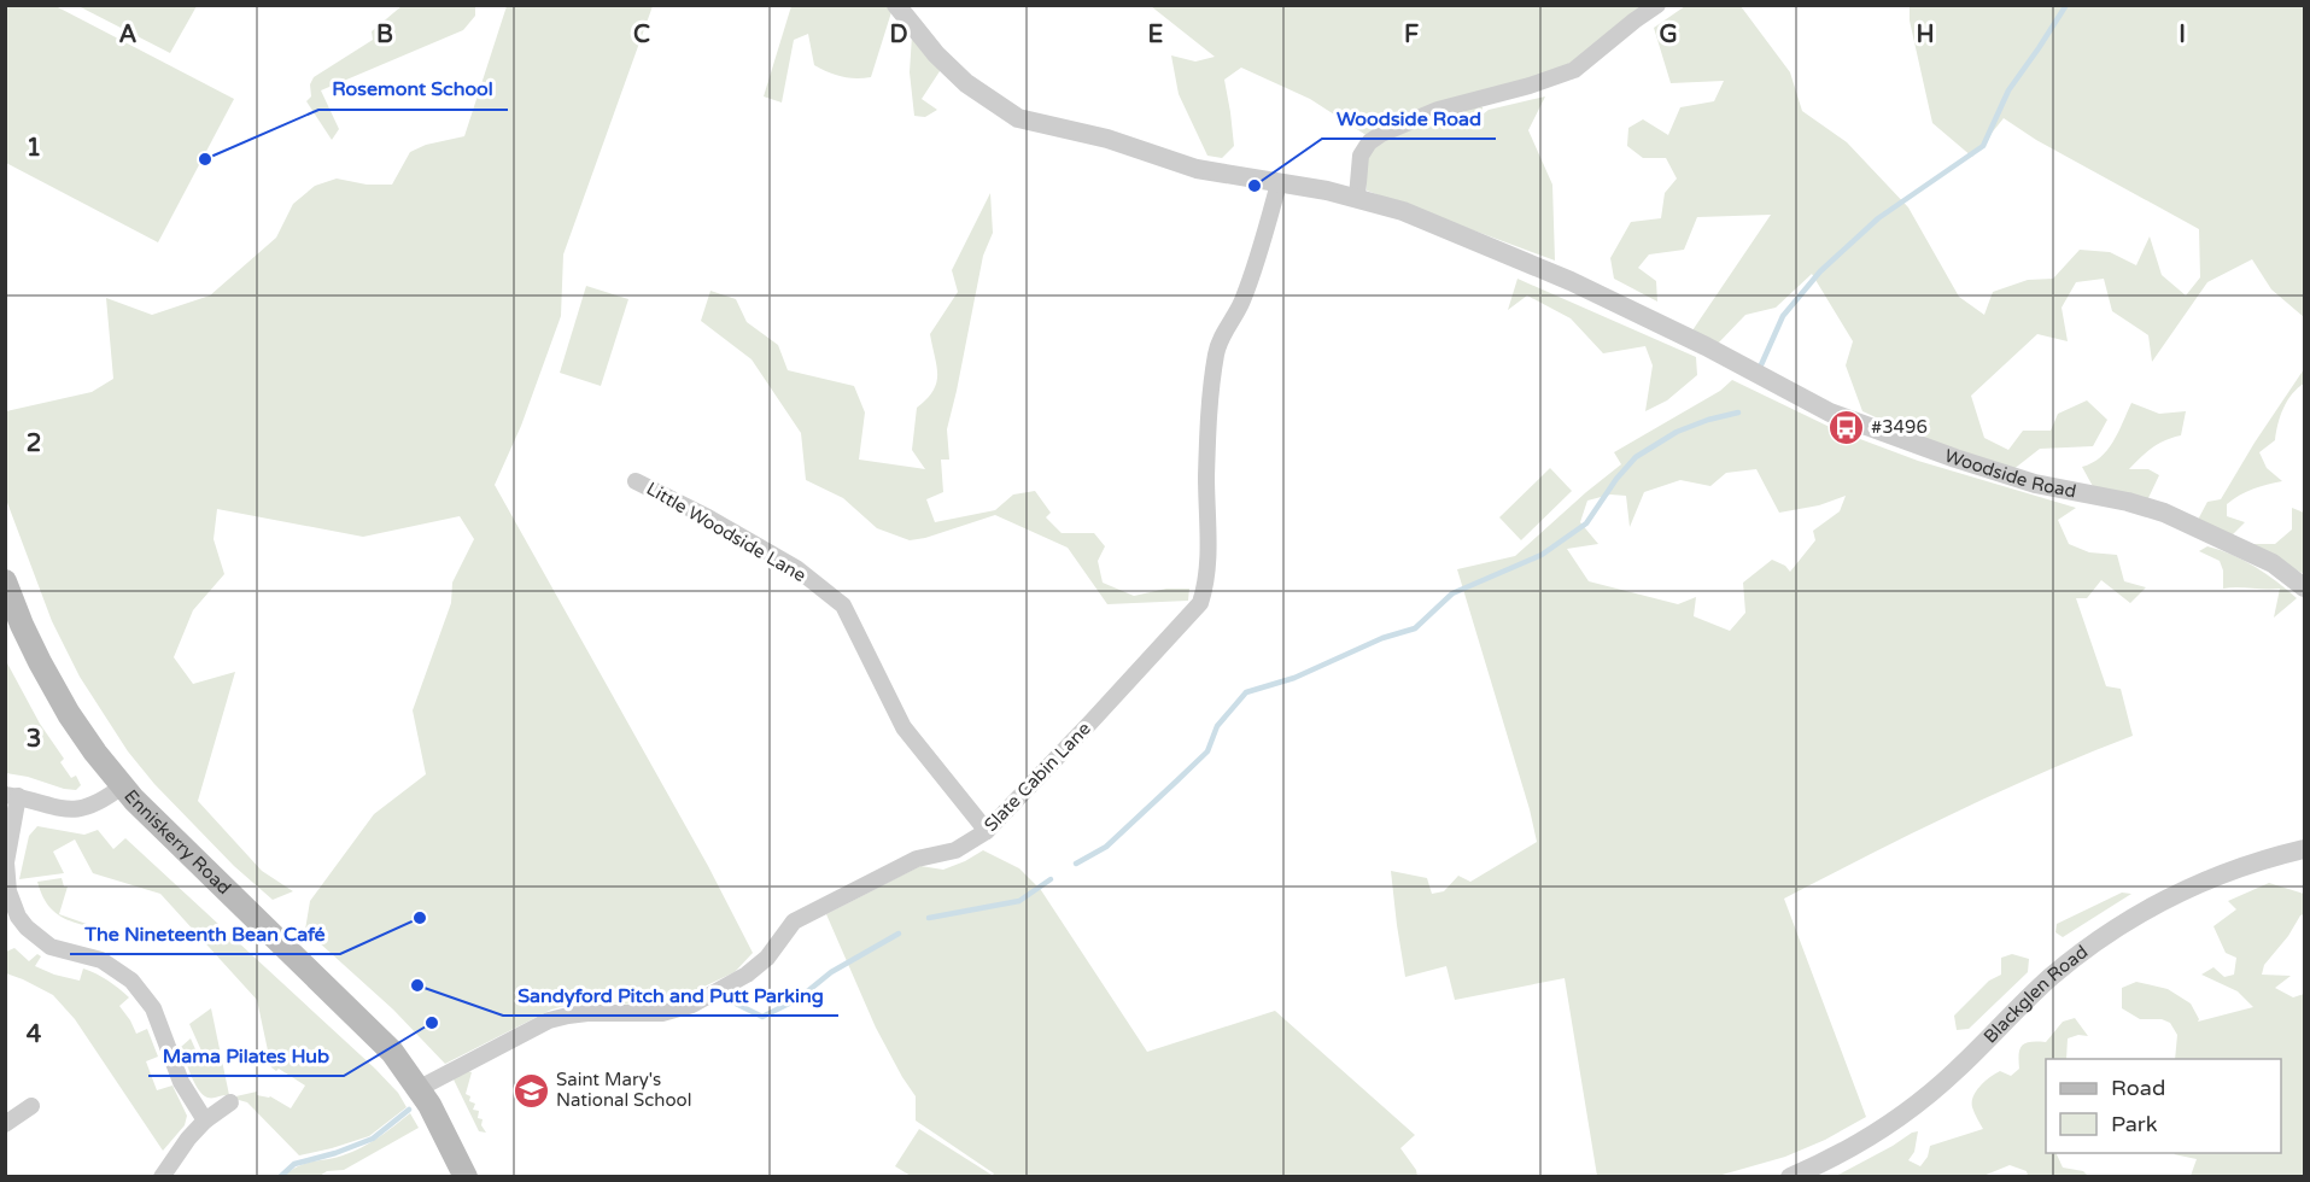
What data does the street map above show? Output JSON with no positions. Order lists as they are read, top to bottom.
{
  "streets": {
    "main road": ["Enniskerry Road"],
    "street": [
      "Woodside Road",
      "Little Woodside Lane",
      "Slate Cabin Lane",
      "Blackglen Road"
    ]
  },
  "crossings": [
    ["Woodside Road", "Slate Cabin Lane"],
    ["Little Woodside Lane", "Slate Cabin Lane"],
    ["Slate Cabin Lane", "Enniskerry Road"]
  ],
  "places": {
    "other": [
      "Rosemont School",
      "Woodside Road",
      "The Nineteenth Bean Café",
      "Sandyford Pitch and Putt Parking",
      "Mama Pilates Hub"
    ],
    "bus stop": ["#3496"],
    "school or university": ["Saint Mary's National School"]
  },
  "legend": ["Road", "Park"],
  "grid": {
    "columns": [
      "A",
      "B",
      "C",
      "D",
      "E",
      "F",
      "G",
      "H",
      "I"
    ],
    "rows": [
      "1",
      "2",
      "3",
      "4"
    ]
  }
}
